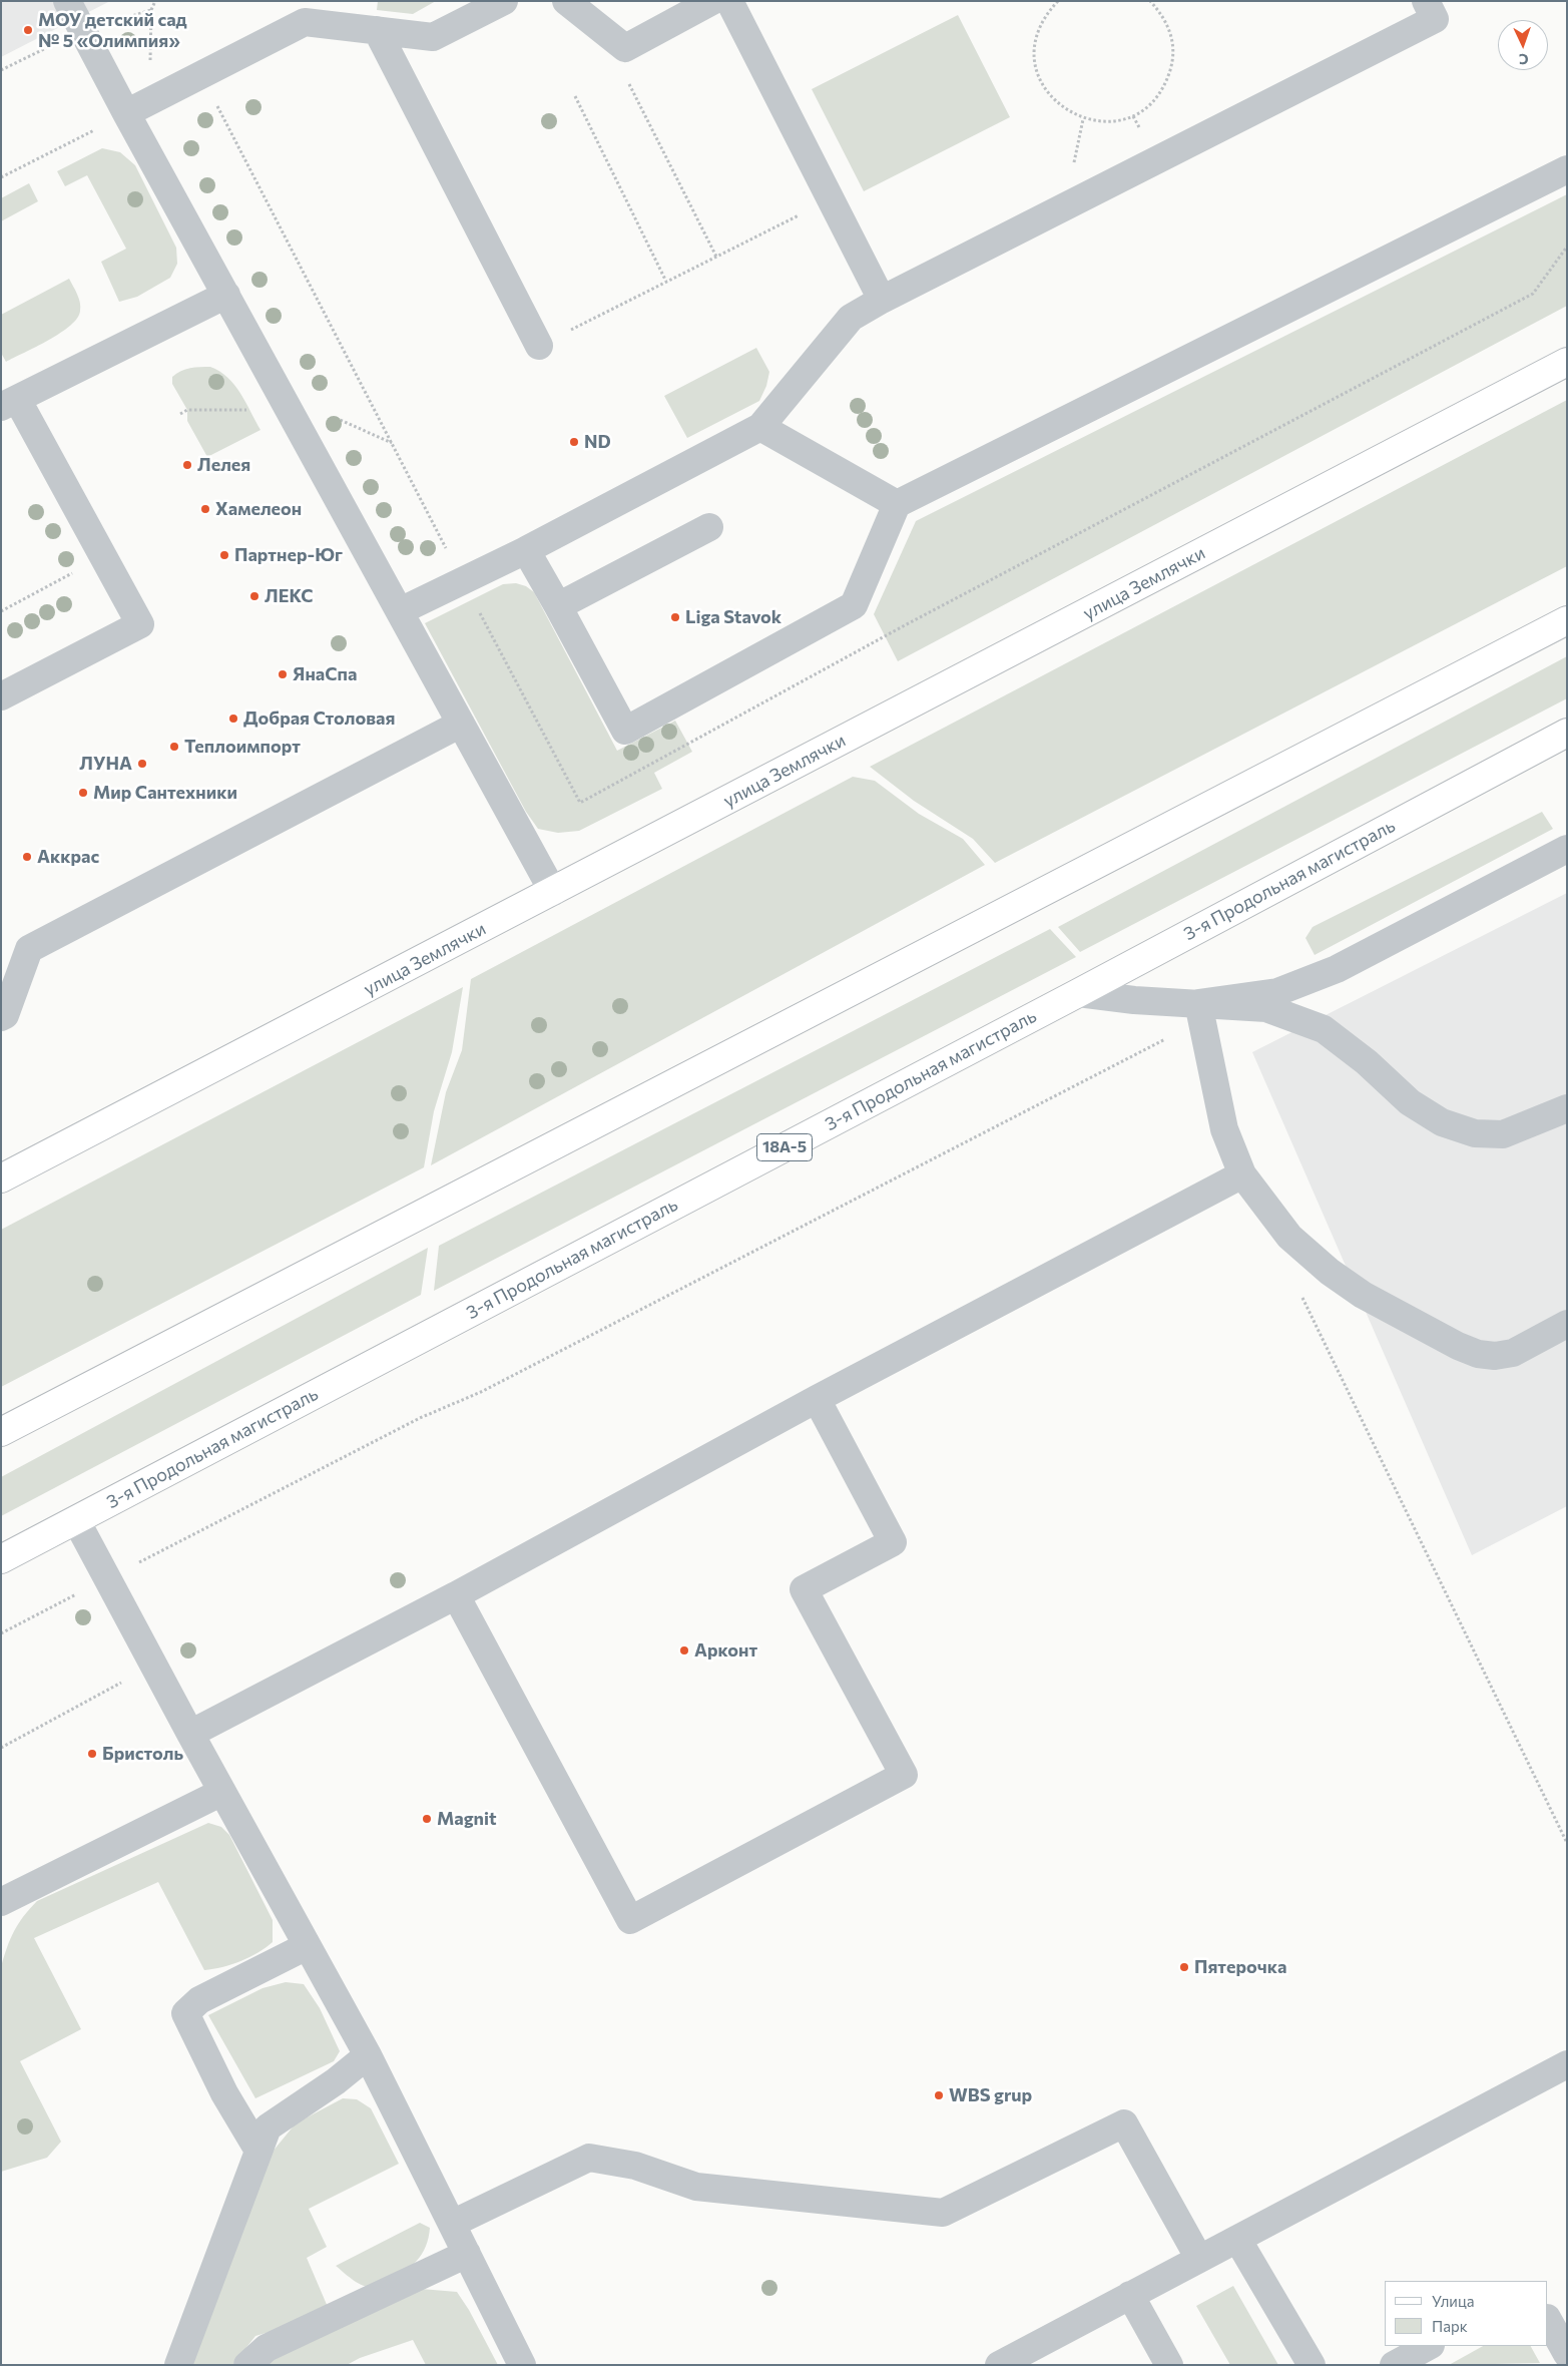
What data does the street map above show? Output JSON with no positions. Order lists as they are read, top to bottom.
{
  "streets": {
    "main road": ["улица Землячки", "3-я Продольная магистраль", "18А-5"]
  },
  "places": [
    "МОУ детский сад № 5 «Олимпия»",
    "ND",
    "Лелея",
    "Хамелеон",
    "Партнер-Юг",
    "ЛЕКС",
    "Liga Stavok",
    "ЯнаСпа",
    "Добрая Столовая",
    "Теплоимпорт",
    "ЛУНА",
    "Мир Сантехники",
    "Аккрас",
    "Арконт",
    "Бристоль",
    "Magnit",
    "Пятерочка",
    "WBS grup"
  ],
  "legend": ["Улица", "Парк"],
  "north": "bottom"
}
